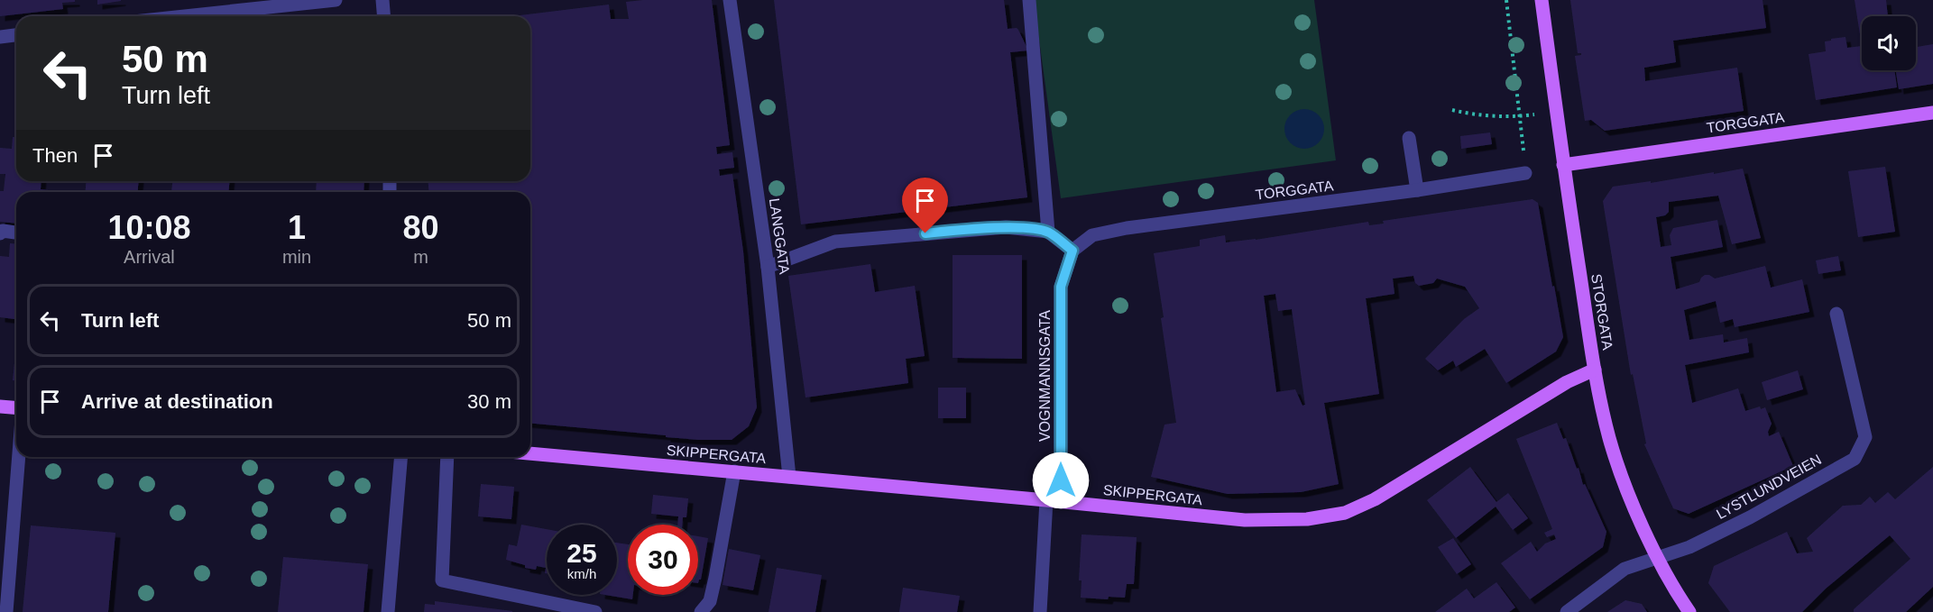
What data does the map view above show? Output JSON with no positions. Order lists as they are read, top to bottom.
{
  "streets": {
    "main road": ["TORGGATA", "STORGATA", "SKIPPERGATA"],
    "street": ["LANGGATA", "VOGNMANNSGATA", "LYSTLUNDVEIEN"]
  },
  "crossings": [
    ["TORGGATA", "STORGATA"],
    ["TORGGATA", "VOGNMANNSGATA"],
    ["LANGGATA", "SKIPPERGATA"],
    ["STORGATA", "SKIPPERGATA"],
    ["STORGATA", "LYSTLUNDVEIEN"],
    ["VOGNMANNSGATA", "SKIPPERGATA"]
  ],
  "page": {
    "turn": ["50 m", "Turn left"],
    "then": "Then",
    "eta": [
      "10:08",
      "Arrival",
      "1",
      "min",
      "80",
      "m"
    ],
    "list": [
      {
        "name": "Turn left",
        "value": "50 m"
      },
      {
        "name": "Arrive at destination",
        "value": "30 m"
      }
    ],
    "speed": "25 km/h",
    "limit": "30"
  }
}
